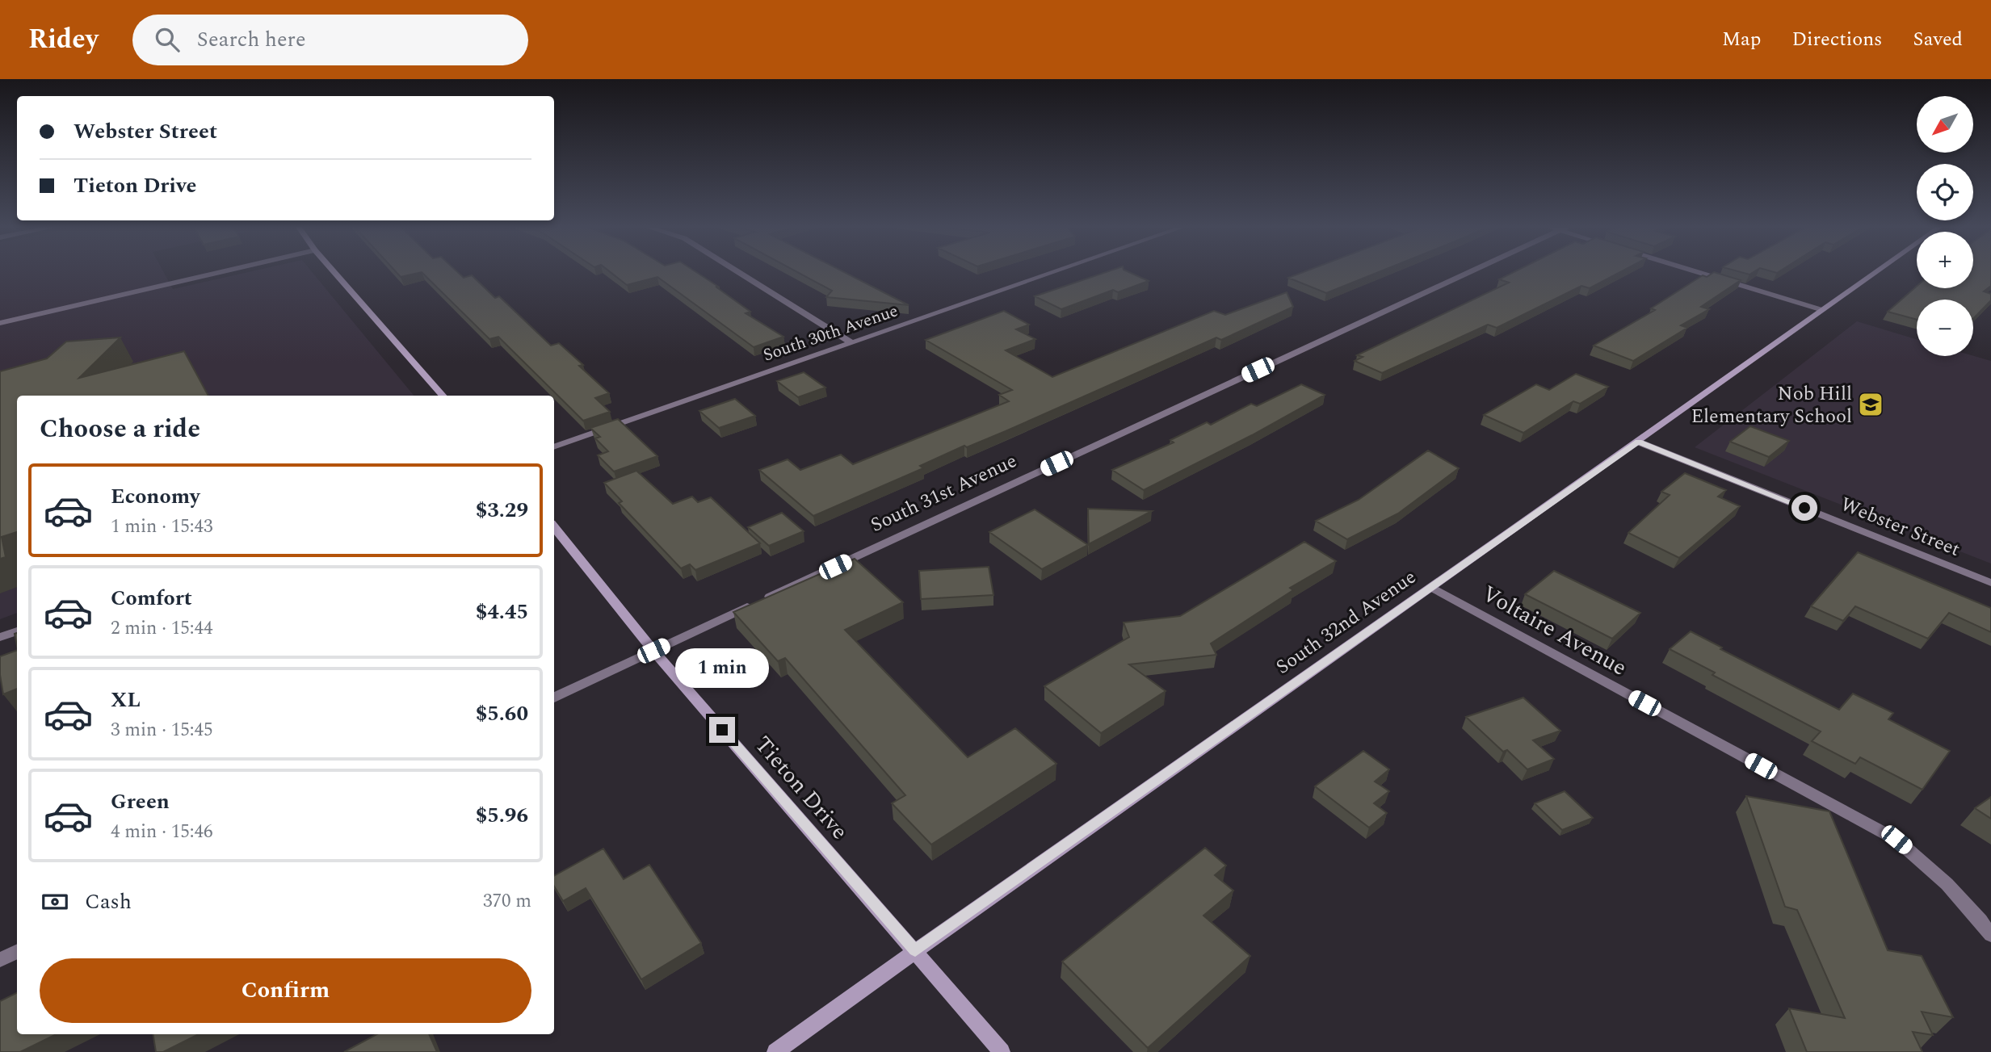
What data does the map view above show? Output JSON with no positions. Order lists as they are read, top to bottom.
{
  "streets": {
    "street": [
      "South 30th Avenue",
      "South 31st Avenue",
      "Webster Street",
      "South 32nd Avenue",
      "Voltaire Avenue",
      "Tieton Drive"
    ]
  },
  "crossings": [
    ["South 31st Avenue", "Tieton Drive"],
    ["Webster Street", "South 32nd Avenue"],
    ["South 32nd Avenue", "Voltaire Avenue"],
    ["South 32nd Avenue", "Tieton Drive"]
  ],
  "places": {
    "school or university": ["Nob Hill Elementary School"]
  },
  "north": "bottom left",
  "page": {
    "header": "Ridey",
    "search": "Search here",
    "nav": ["Map", "Directions", "Saved"],
    "map_buttons": ["+", "−"],
    "banner": ["Webster Street", "Tieton Drive"],
    "heading": "Choose a ride",
    "list": [
      {
        "name": "Economy",
        "note": "1 min · 15:43",
        "value": "$3.29"
      },
      {
        "name": "Comfort",
        "note": "2 min · 15:44",
        "value": "$4.45"
      },
      {
        "name": "XL",
        "note": "3 min · 15:45",
        "value": "$5.60"
      },
      {
        "name": "Green",
        "note": "4 min · 15:46",
        "value": "$5.96"
      }
    ],
    "bubble": "1 min",
    "pay": ["Cash", "370 m"],
    "buttons": "Confirm"
  }
}
